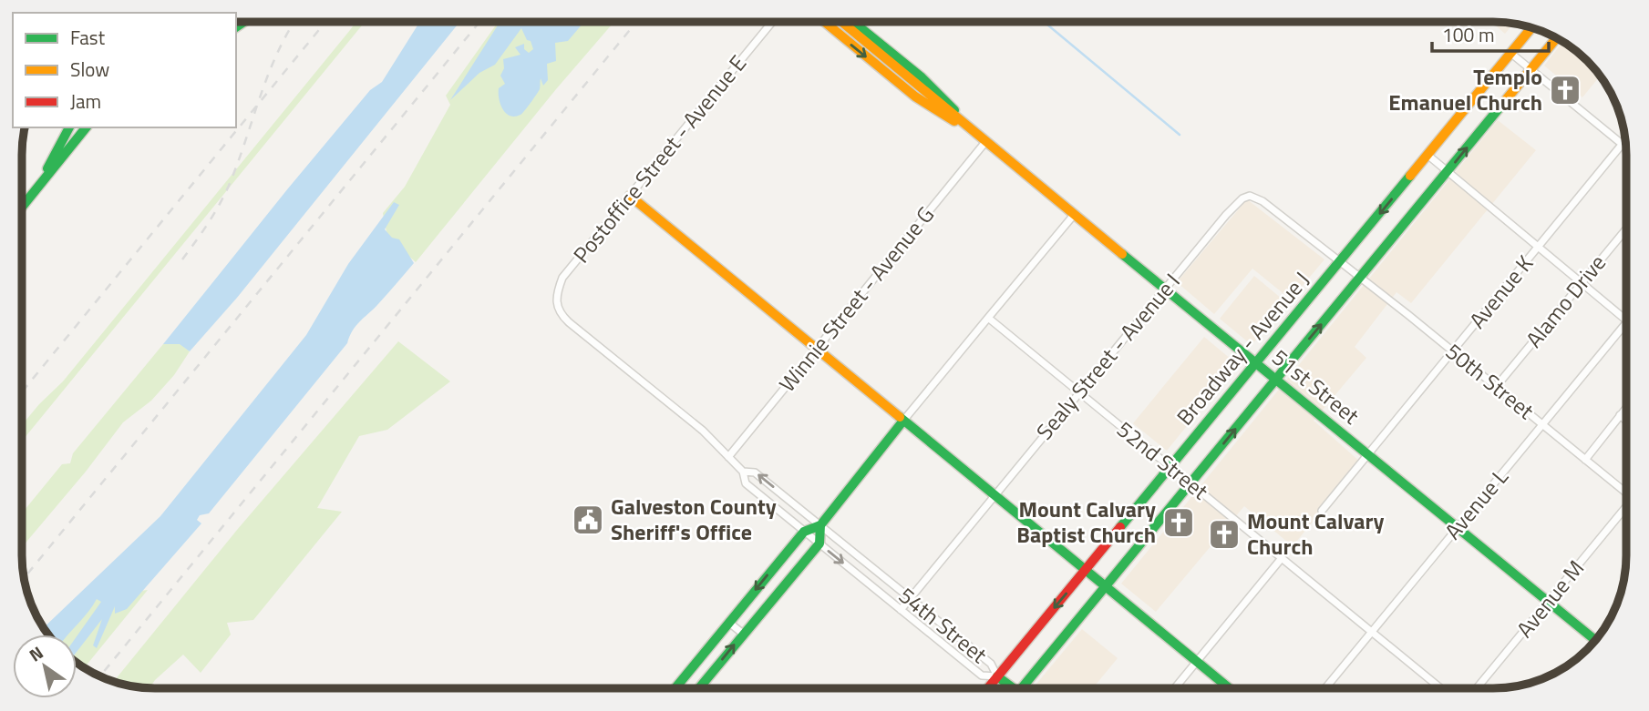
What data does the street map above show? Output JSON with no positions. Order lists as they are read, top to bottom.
{
  "streets": {
    "main road": ["Broadway - Avenue J", "51st Street"],
    "street": [
      "Postoffice Street - Avenue E",
      "Avenue K",
      "Winnie Street - Avenue G",
      "Alamo Drive",
      "Sealy Street - Avenue I",
      "50th Street",
      "52nd Street",
      "Avenue L",
      "Avenue M",
      "54th Street"
    ]
  },
  "crossings": [
    ["Postoffice Street - Avenue E", "54th Street"],
    ["Avenue K", "50th Street"],
    ["Avenue K", "51st Street"],
    ["Winnie Street - Avenue G", "51st Street"],
    ["Winnie Street - Avenue G", "54th Street"],
    ["Alamo Drive", "50th Street"],
    ["Broadway - Avenue J", "Sealy Street - Avenue I"],
    ["Broadway - Avenue J", "50th Street"],
    ["Broadway - Avenue J", "51st Street"],
    ["Broadway - Avenue J", "52nd Street"],
    ["Broadway - Avenue J", "54th Street"],
    ["Sealy Street - Avenue I", "50th Street"],
    ["Sealy Street - Avenue I", "51st Street"],
    ["Sealy Street - Avenue I", "52nd Street"],
    ["Sealy Street - Avenue I", "54th Street"],
    ["50th Street", "Avenue L"],
    ["51st Street", "Avenue L"],
    ["51st Street", "Avenue M"],
    ["52nd Street", "Avenue L"]
  ],
  "places": {
    "church": ["Templo Emanuel Church", "Mount Calvary Baptist Church", "Mount Calvary Church"],
    "public building": ["Galveston County Sheriff's Office"]
  },
  "legend": ["Fast", "Slow", "Jam"],
  "scale_bar": "100 m",
  "north": "top left"
}
